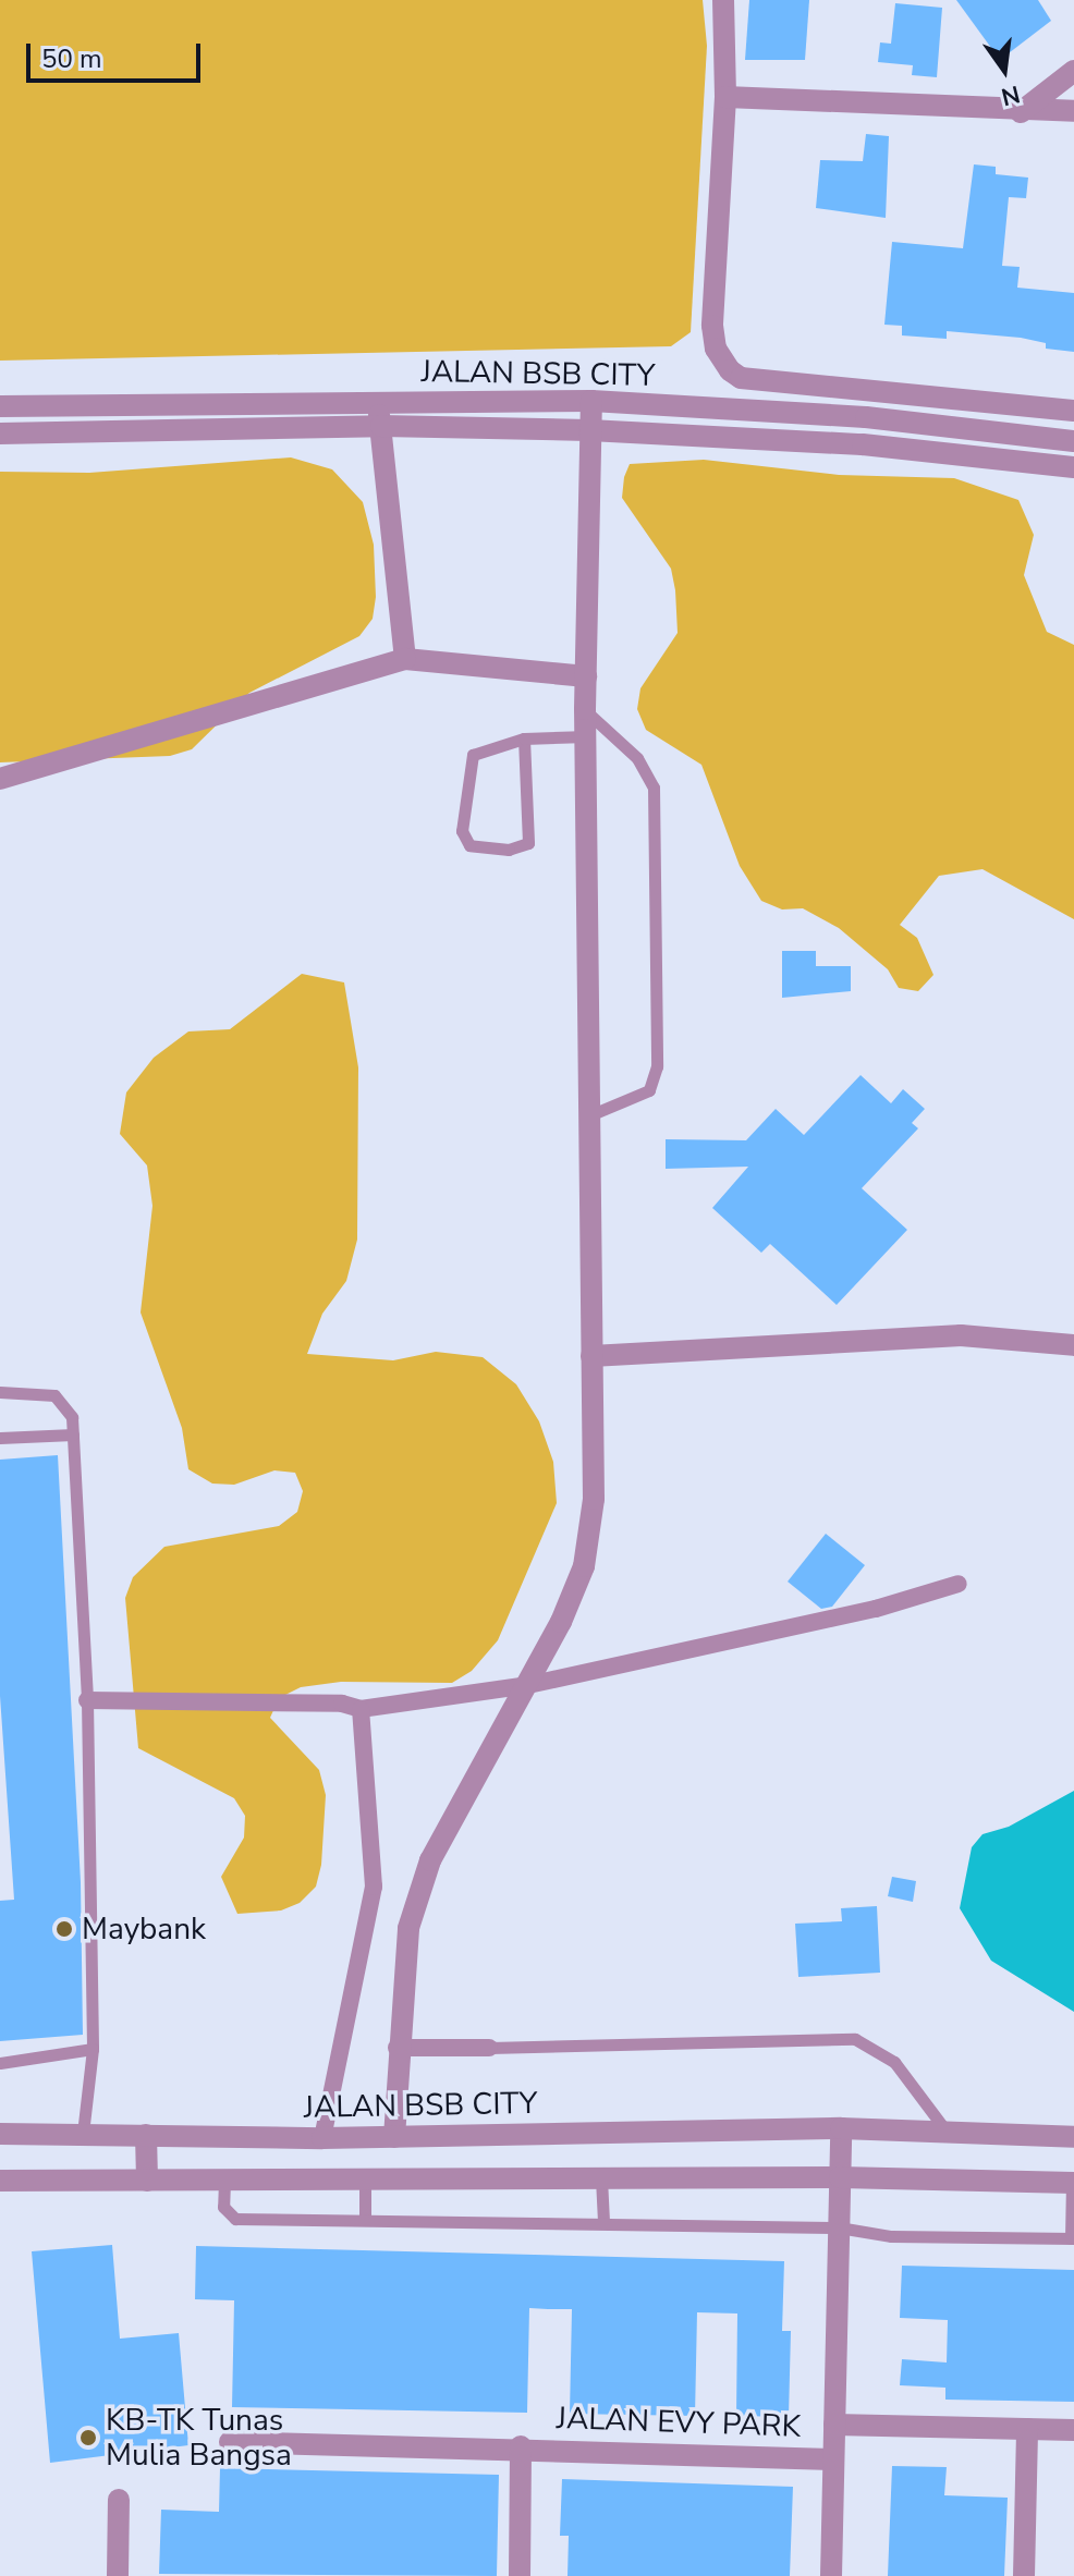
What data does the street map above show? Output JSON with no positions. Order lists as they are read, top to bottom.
{
  "streets": {
    "street": ["JALAN BSB CITY", "JALAN EVY PARK"]
  },
  "places": ["Maybank", "KB-TK Tunas Mulia Bangsa"],
  "scale_bar": "50 m",
  "north": "bottom"
}
